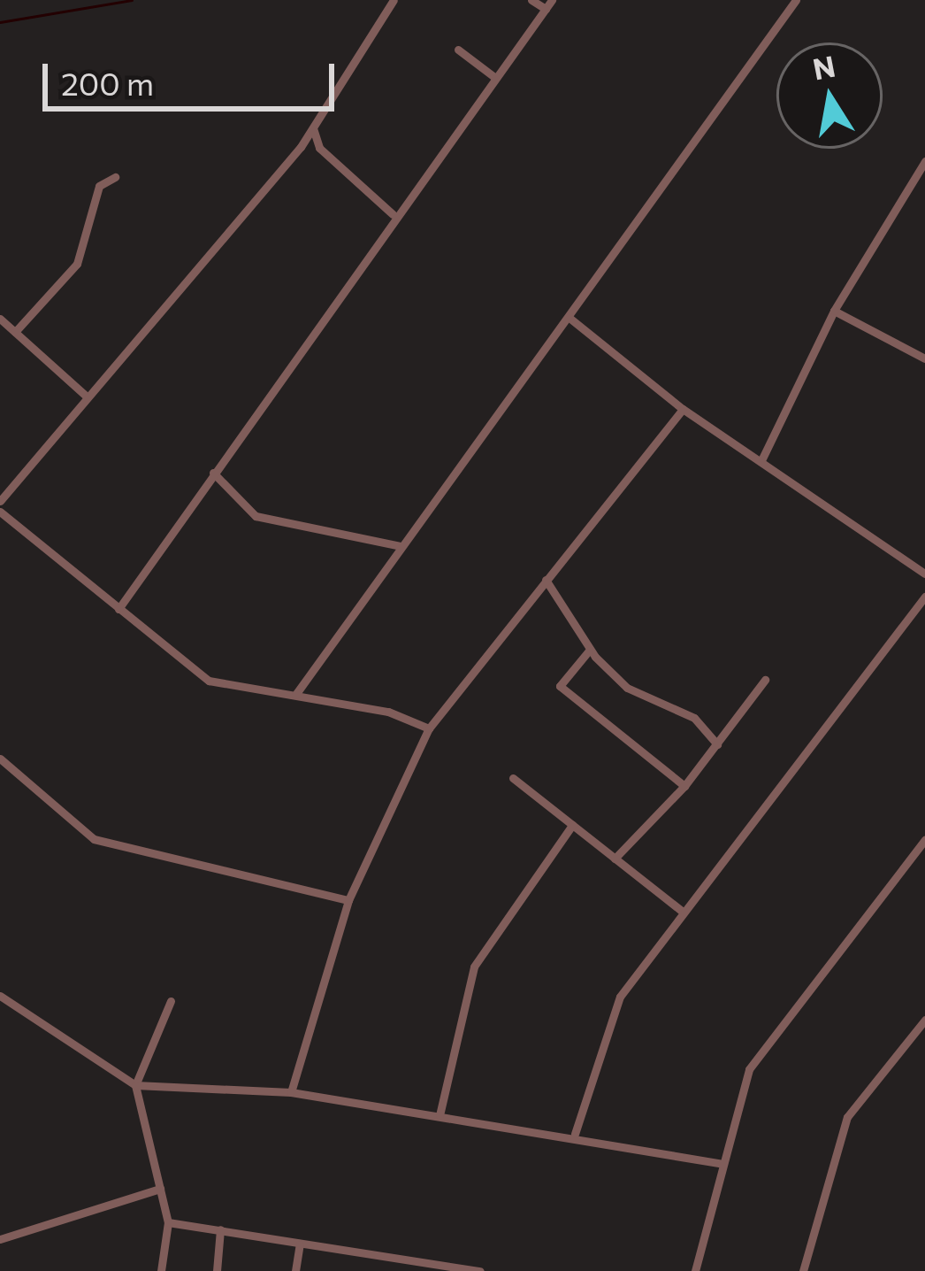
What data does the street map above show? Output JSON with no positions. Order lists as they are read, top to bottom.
{
  "scale_bar": "200 m",
  "north": "top"
}
